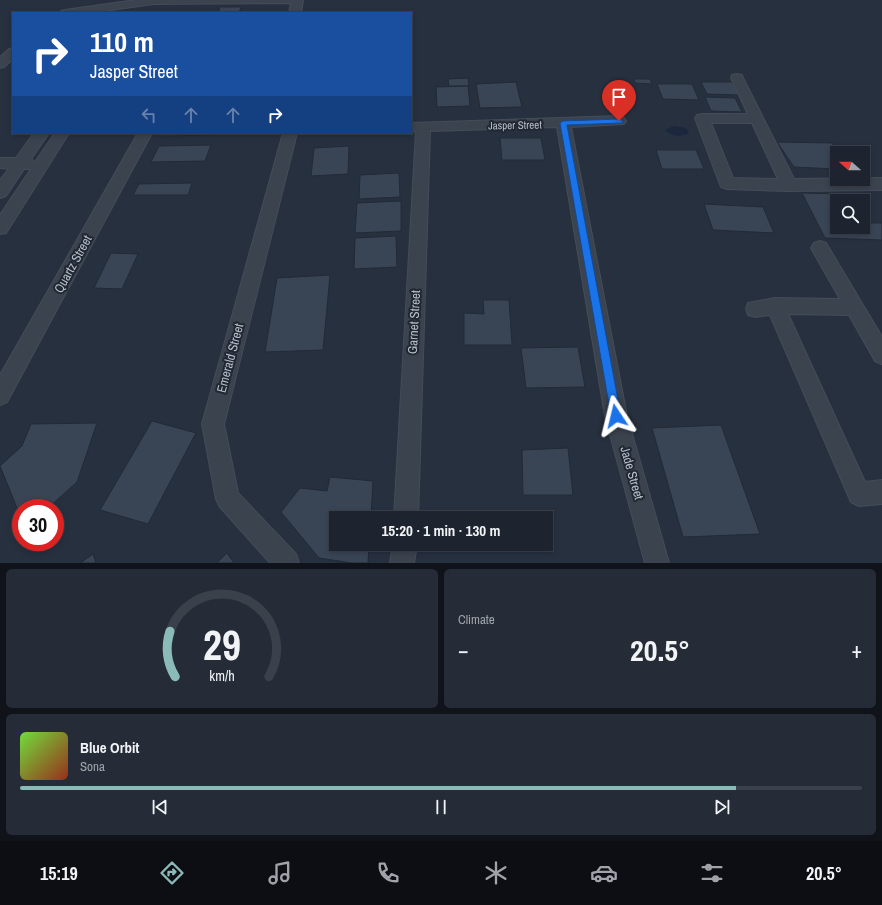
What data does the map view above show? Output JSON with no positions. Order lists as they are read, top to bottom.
{
  "streets": {
    "street": [
      "Jasper Street",
      "Quartz Street",
      "Garnet Street",
      "Emerald Street",
      "Jade Street"
    ]
  },
  "crossings": [
    ["Jasper Street", "Garnet Street"],
    ["Jasper Street", "Jade Street"]
  ],
  "north": "left",
  "page": {
    "turn": ["110 m", "Jasper Street"],
    "limit": "30",
    "trip": "15:20 · 1 min · 130 m",
    "tile": "Climate",
    "heat": ["−", "20.5°", "+"],
    "song": ["Blue Orbit", "Sona"],
    "tabs": ["15:19", "20.5°"],
    "gauge": ["29", "km/h"]
  }
}
